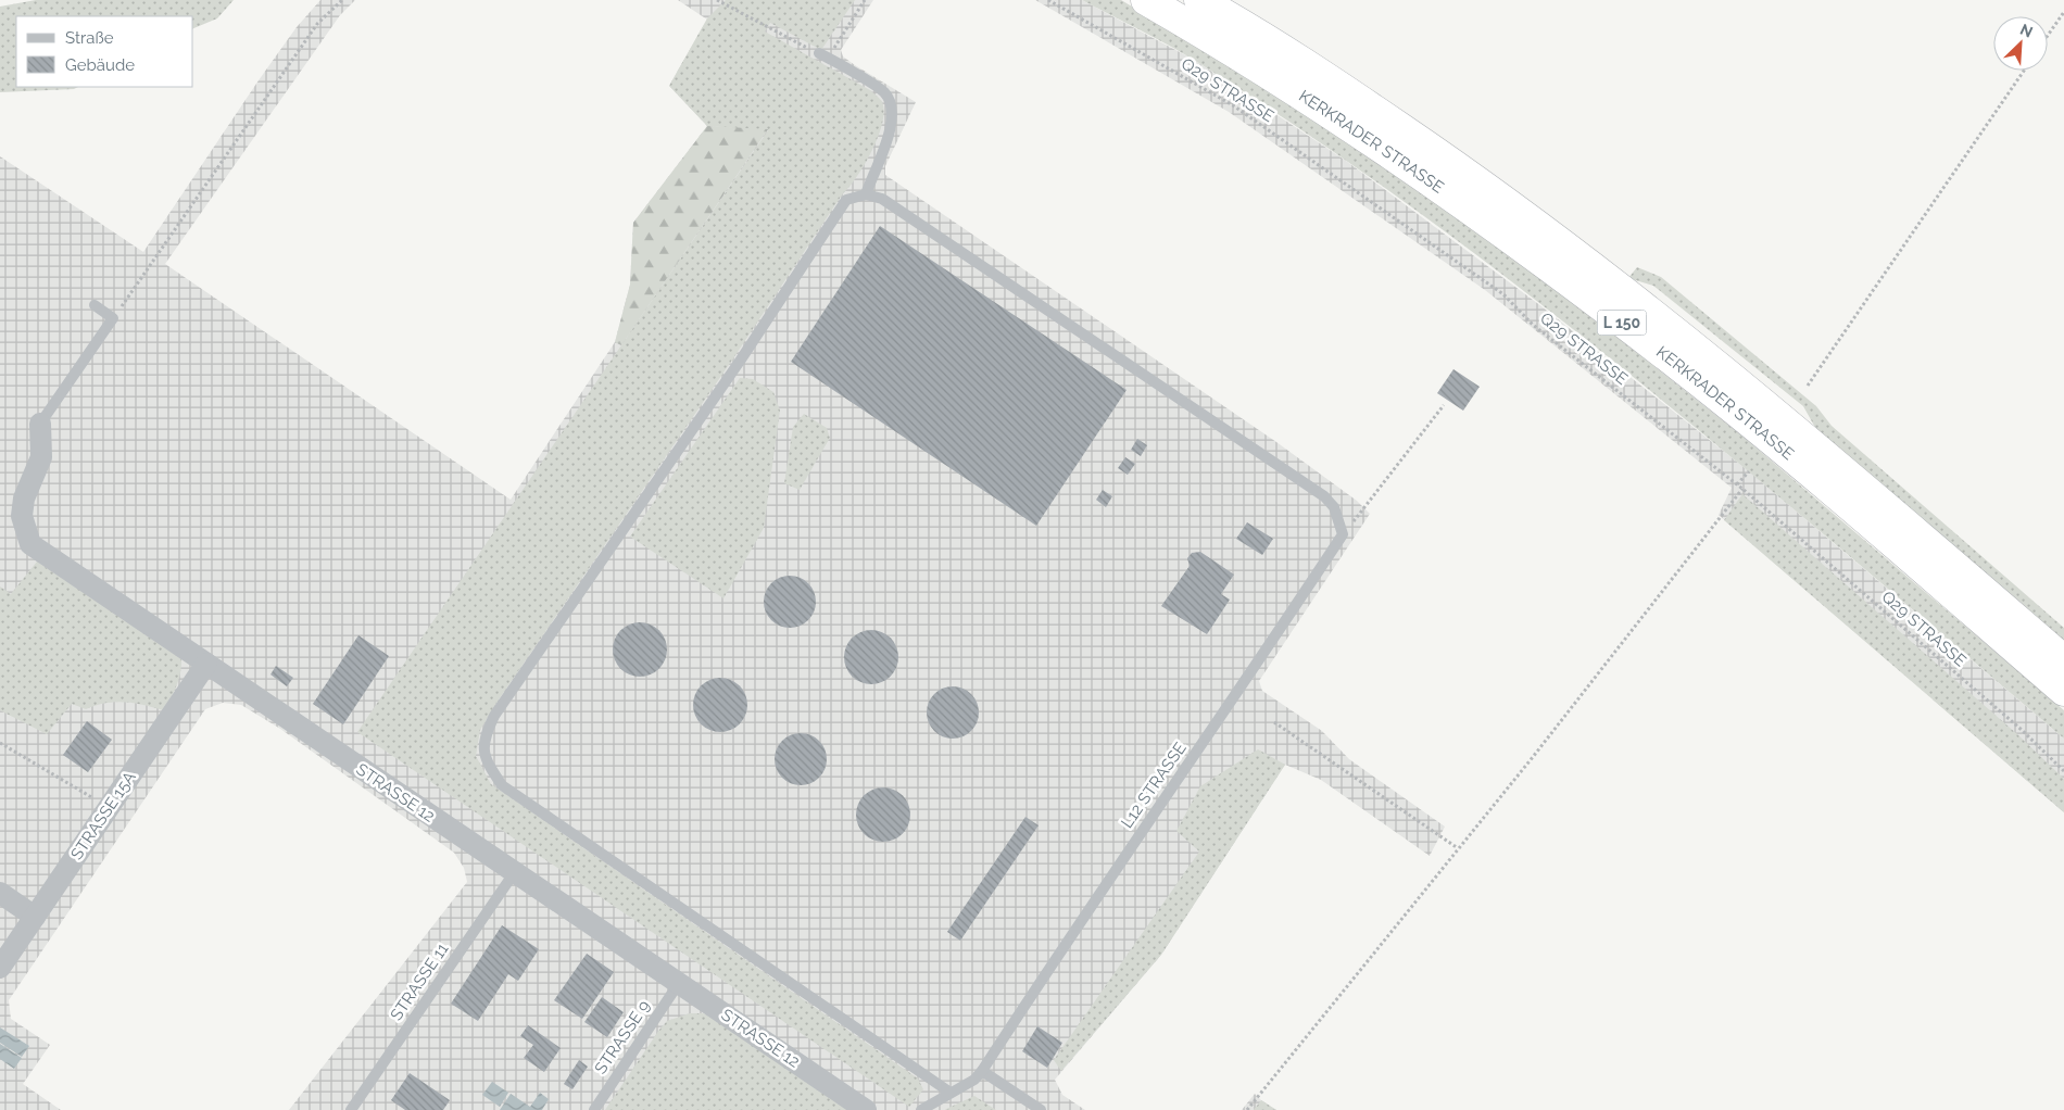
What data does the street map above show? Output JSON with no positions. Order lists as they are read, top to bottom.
{
  "streets": {
    "highway": ["KERKRADER STRASSE", "L 150"],
    "street": ["STRASSE 12", "STRASSE 15A"],
    "lane": ["L12 STRASSE", "STRASSE 11", "STRASSE 9"],
    "path": ["Q29 STRASSE"]
  },
  "crossings": [
    ["STRASSE 12", "STRASSE 15A"],
    ["STRASSE 12", "STRASSE 11"],
    ["STRASSE 12", "STRASSE 9"]
  ],
  "legend": ["Straße", "Gebäude"],
  "north": "top right"
}
